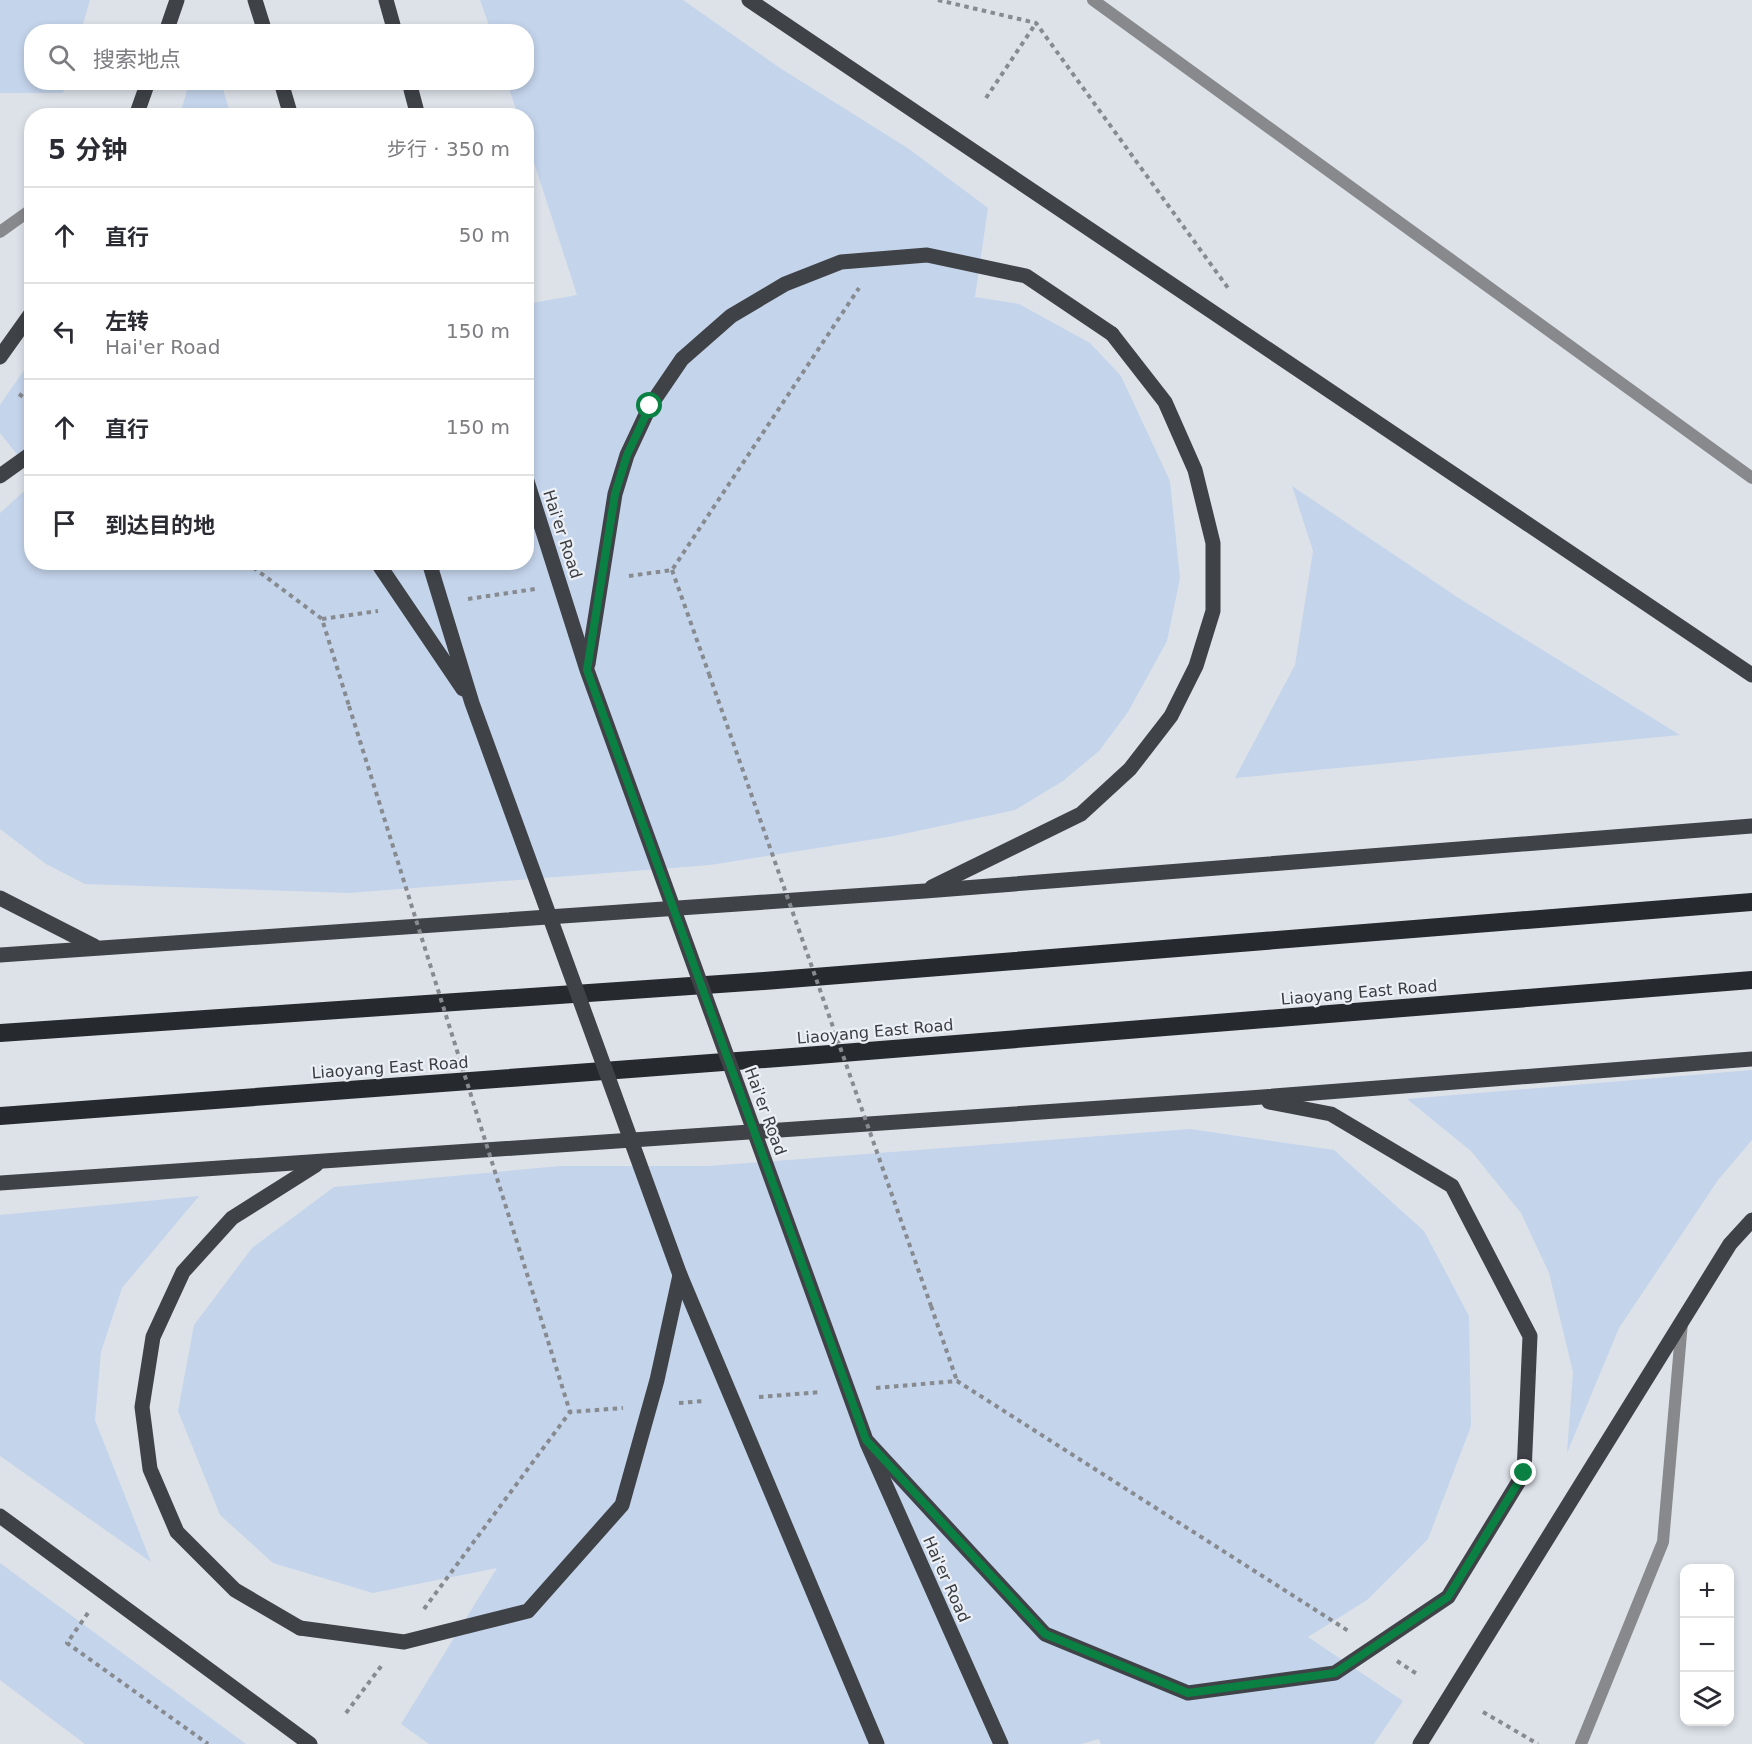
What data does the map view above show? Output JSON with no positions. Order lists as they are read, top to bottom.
{
  "streets": {
    "highway": ["Liaoyang East Road"],
    "main road": ["Hai'er Road"]
  },
  "page": {
    "search": "搜索地点",
    "heading": ["5 分钟", "步行 · 350 m"],
    "list": [
      ["直行", "50 m"],
      ["左转", "Hai'er Road", "150 m"],
      ["直行", "150 m"],
      "到达目的地"
    ],
    "map_buttons": ["+", "−"]
  }
}
